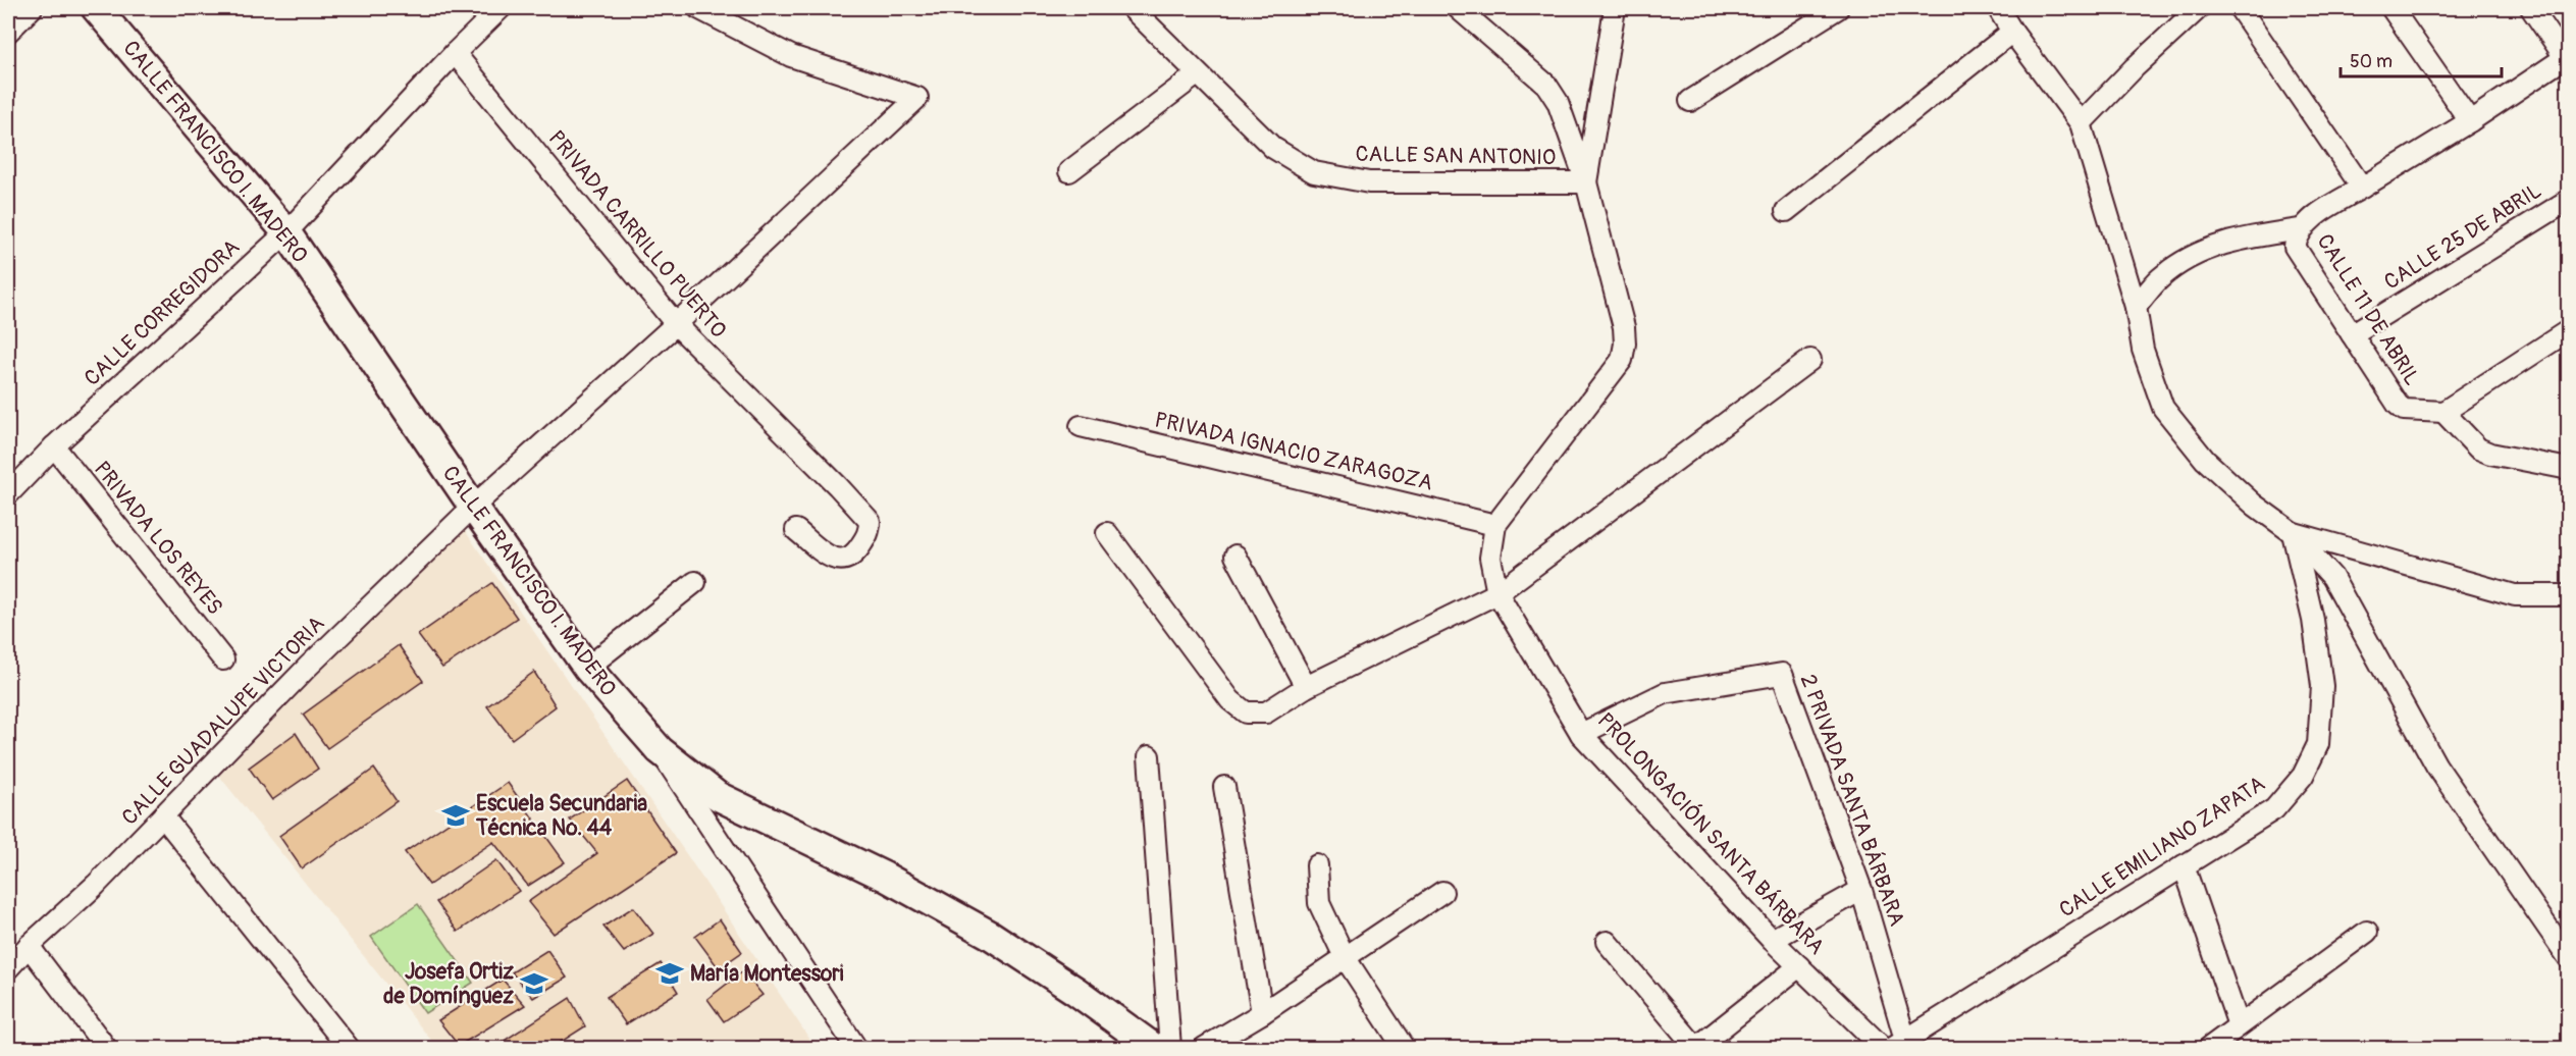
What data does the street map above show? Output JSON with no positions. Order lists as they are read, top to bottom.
{
  "streets": {
    "street": [
      "CALLE FRANCISCO I. MADERO",
      "CALLE SAN ANTONIO",
      "PRIVADA CARRILLO PUERTO",
      "CALLE 25 DE ABRIL",
      "CALLE 11 DE ABRIL",
      "CALLE CORREGIDORA",
      "PRIVADA IGNACIO ZARAGOZA",
      "PRIVADA LOS REYES",
      "CALLE GUADALUPE VICTORIA",
      "2 PRIVADA SANTA BÁRBARA",
      "PROLONGACIÓN SANTA BÁRBARA",
      "CALLE EMILIANO ZAPATA"
    ]
  },
  "crossings": [
    ["CALLE FRANCISCO I. MADERO", "CALLE CORREGIDORA"],
    ["CALLE FRANCISCO I. MADERO", "CALLE GUADALUPE VICTORIA"],
    ["CALLE SAN ANTONIO", "PROLONGACIÓN SANTA BÁRBARA"],
    ["PRIVADA CARRILLO PUERTO", "CALLE CORREGIDORA"],
    ["PRIVADA CARRILLO PUERTO", "CALLE GUADALUPE VICTORIA"],
    ["CALLE 25 DE ABRIL", "CALLE 11 DE ABRIL"],
    ["CALLE CORREGIDORA", "PRIVADA LOS REYES"],
    ["PRIVADA IGNACIO ZARAGOZA", "PROLONGACIÓN SANTA BÁRBARA"],
    ["2 PRIVADA SANTA BÁRBARA", "PROLONGACIÓN SANTA BÁRBARA"],
    ["2 PRIVADA SANTA BÁRBARA", "CALLE EMILIANO ZAPATA"]
  ],
  "places": {
    "school or university": ["Escuela Secundaria Técnica No. 44", "María Montessori", "Josefa Ortiz de Domínguez"]
  },
  "scale_bar": "50 m"
}
